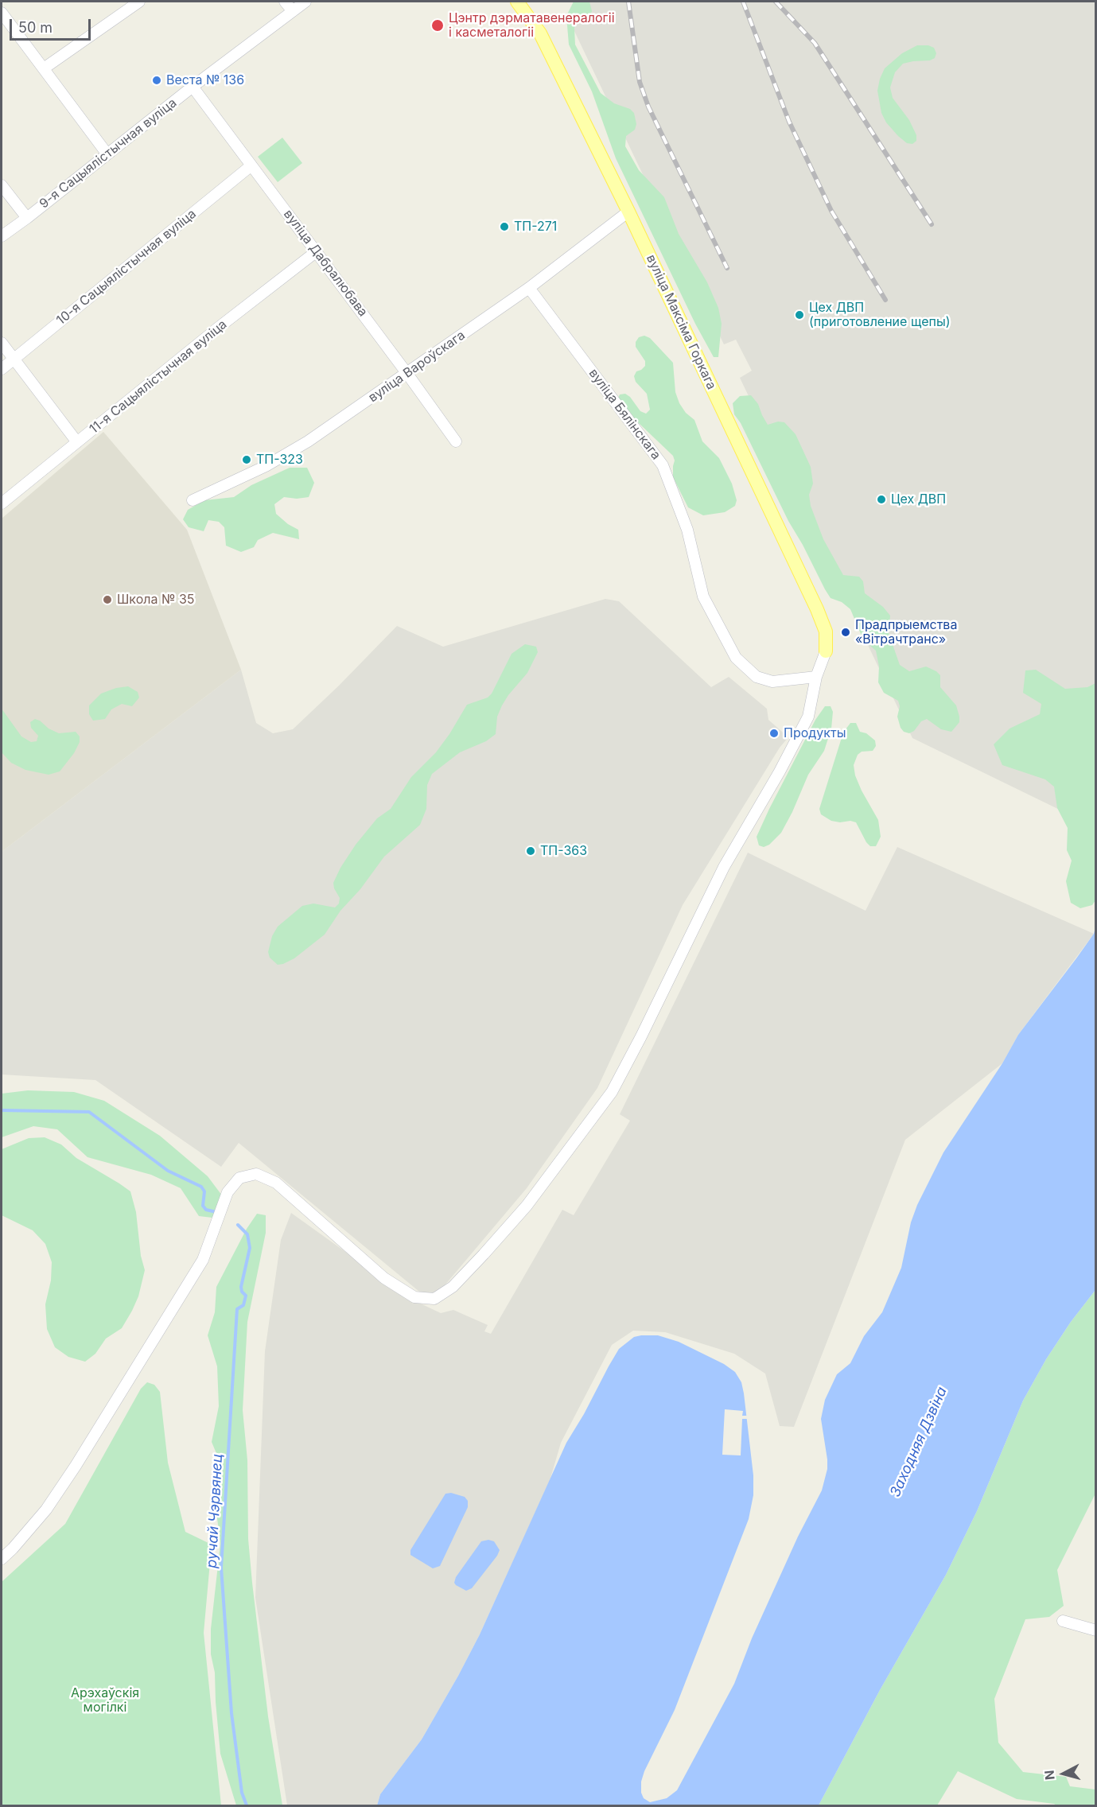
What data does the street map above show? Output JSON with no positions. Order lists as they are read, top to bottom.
{
  "streets": {
    "main road": ["вуліца Максіма Горкага"],
    "street": [
      "9-я Сацыялістычная вуліца",
      "вуліца Дабралюбава",
      "10-я Сацыялістычная вуліца",
      "вуліца Вароўскага",
      "11-я Сацыялістычная вуліца",
      "вуліца Бялінскага"
    ]
  },
  "crossings": [
    ["9-я Сацыялістычная вуліца", "вуліца Дабралюбава"],
    ["вуліца Дабралюбава", "10-я Сацыялістычная вуліца"],
    ["вуліца Дабралюбава", "вуліца Вароўскага"],
    ["вуліца Дабралюбава", "11-я Сацыялістычная вуліца"],
    ["вуліца Максіма Горкага", "вуліца Вароўскага"],
    ["вуліца Вароўскага", "вуліца Бялінскага"]
  ],
  "water": ["Заходняя Дзвіна", "ручай Чэрвянец"],
  "parks": ["Арэхаўскія могілкі"],
  "places": [
    "Цэнтр дэрматавенералогіі і касметалогіі",
    "Веста № 136",
    "ТП-271",
    "Цех ДВП (приготовление щепы)",
    "ТП-323",
    "Цех ДВП",
    "Школа № 35",
    "Прадпрыемства «Вітрачтранс»",
    "Продукты",
    "ТП-363"
  ],
  "scale_bar": "50 m",
  "north": "left"
}
